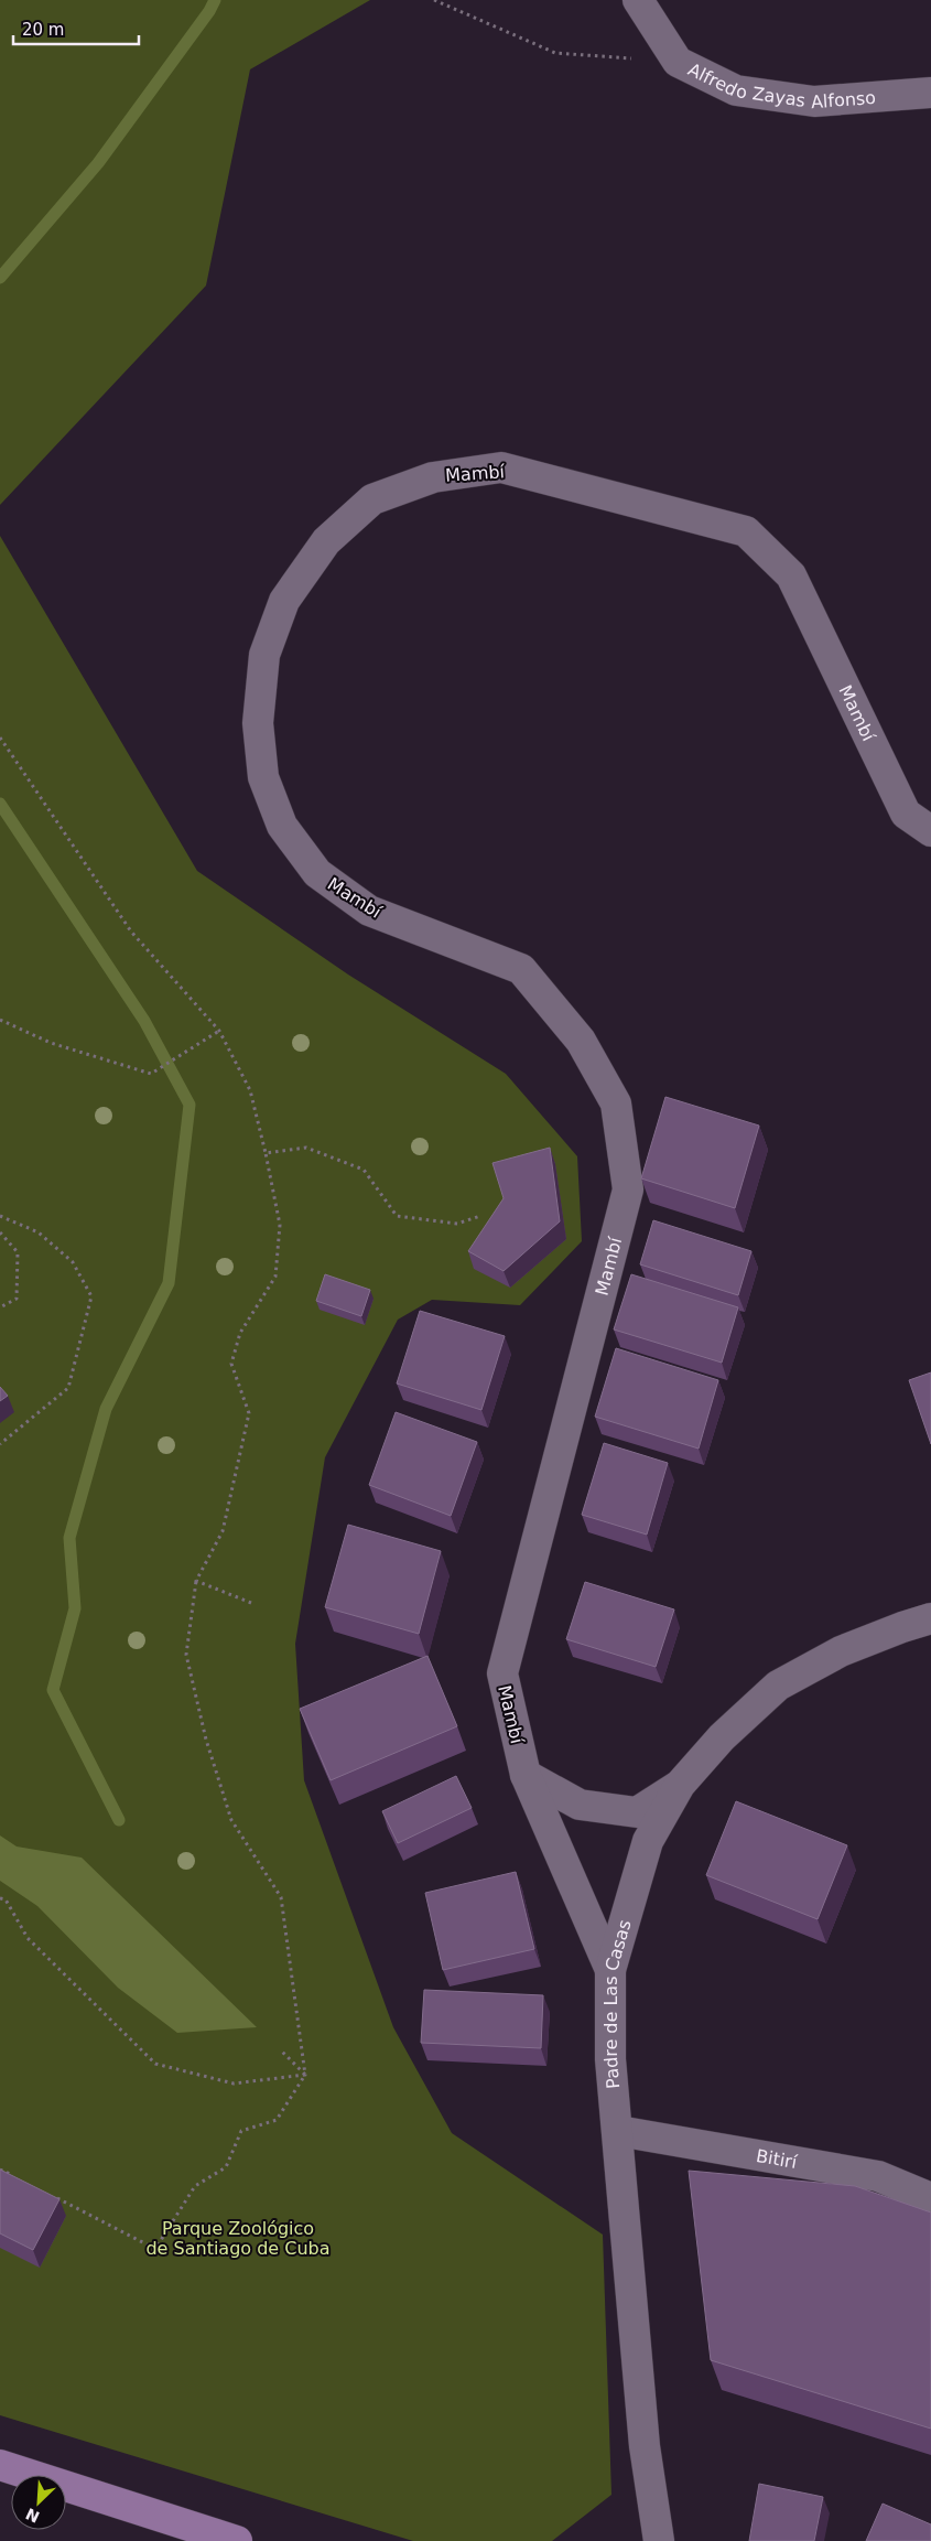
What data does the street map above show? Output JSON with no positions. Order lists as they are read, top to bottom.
{
  "streets": {
    "street": [
      "Alfredo Zayas Alfonso",
      "Mambí",
      "Padre de Las Casas",
      "Bitirí"
    ]
  },
  "crossings": [
    ["Mambí", "Padre de Las Casas"],
    ["Padre de Las Casas", "Bitirí"]
  ],
  "parks": ["Parque Zoológico de Santiago de Cuba"],
  "scale_bar": "20 m",
  "north": "bottom left"
}
